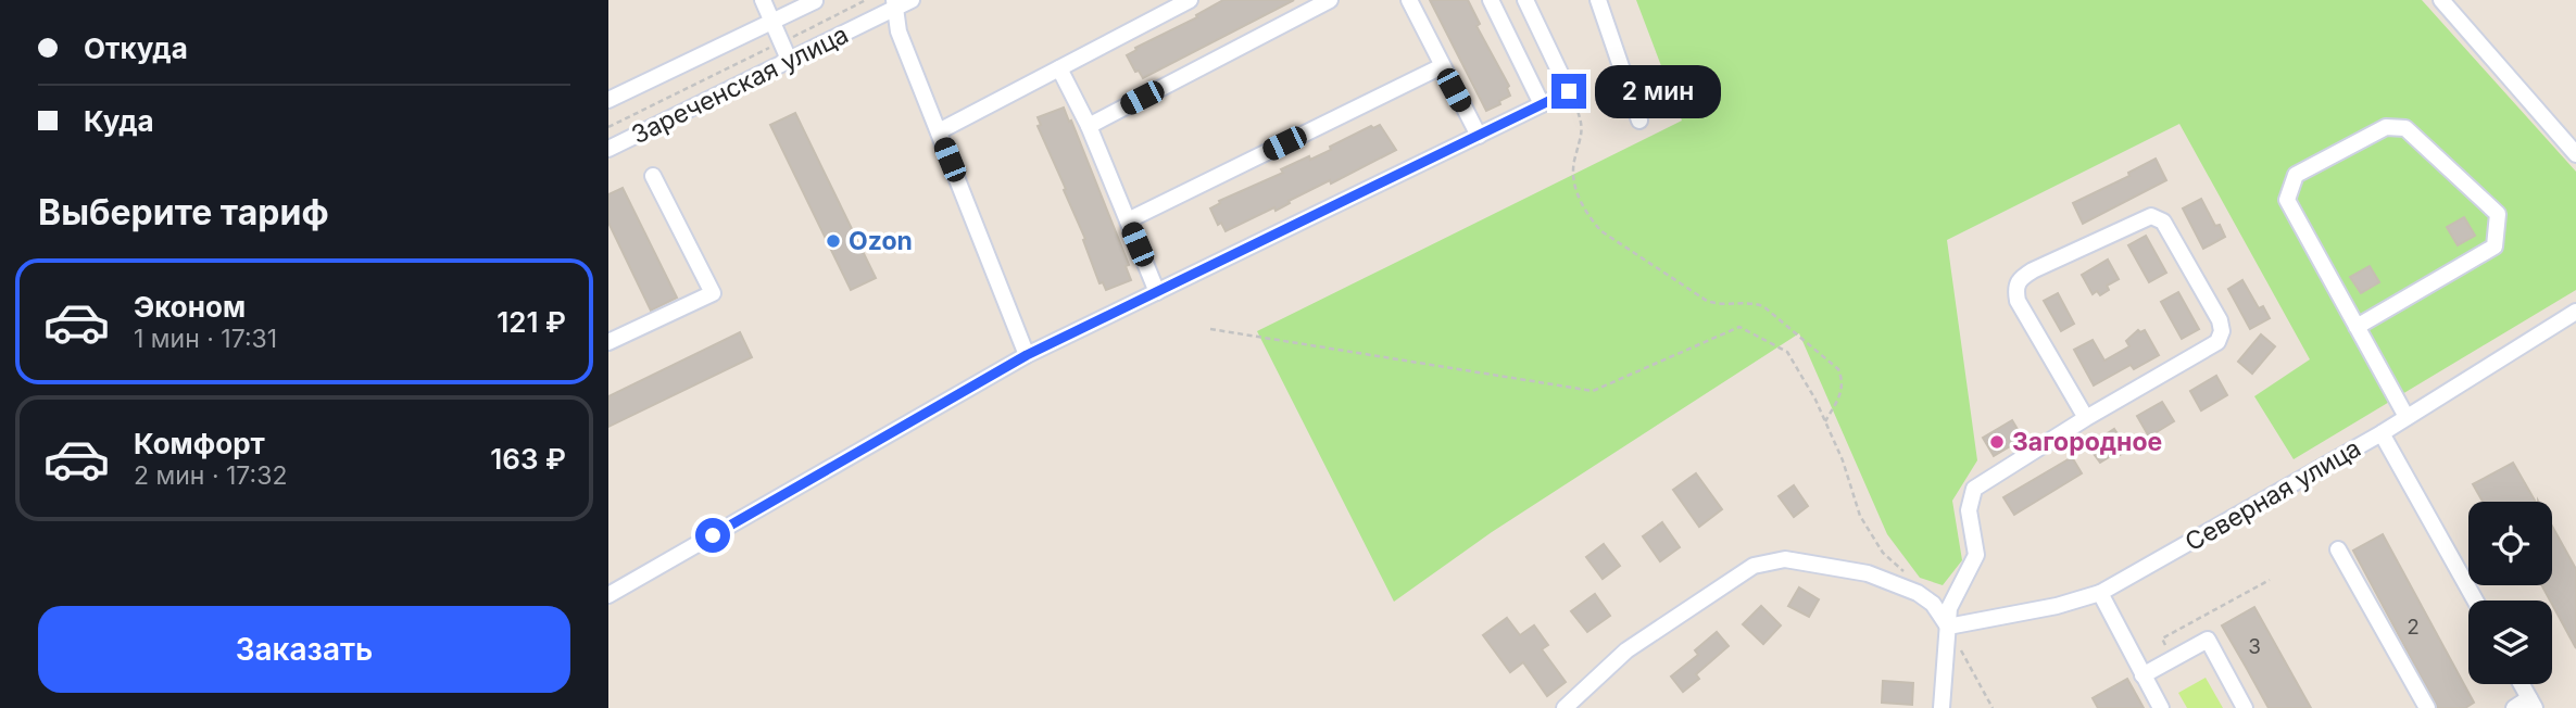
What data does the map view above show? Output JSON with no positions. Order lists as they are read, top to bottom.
{
  "streets": {
    "street": ["Зареченская улица", "Северная улица"]
  },
  "places": ["Ozon", "Загородное"],
  "house_numbers": ["2", "3"],
  "page": {
    "banner": ["Откуда", "Куда"],
    "bubble": "2 мин",
    "heading": "Выберите тариф",
    "list": [
      {
        "name": "Эконом",
        "note": "1 мин · 17:31",
        "value": "121 ₽"
      },
      {
        "name": "Комфорт",
        "note": "2 мин · 17:32",
        "value": "163 ₽"
      }
    ],
    "buttons": "Заказать"
  }
}
